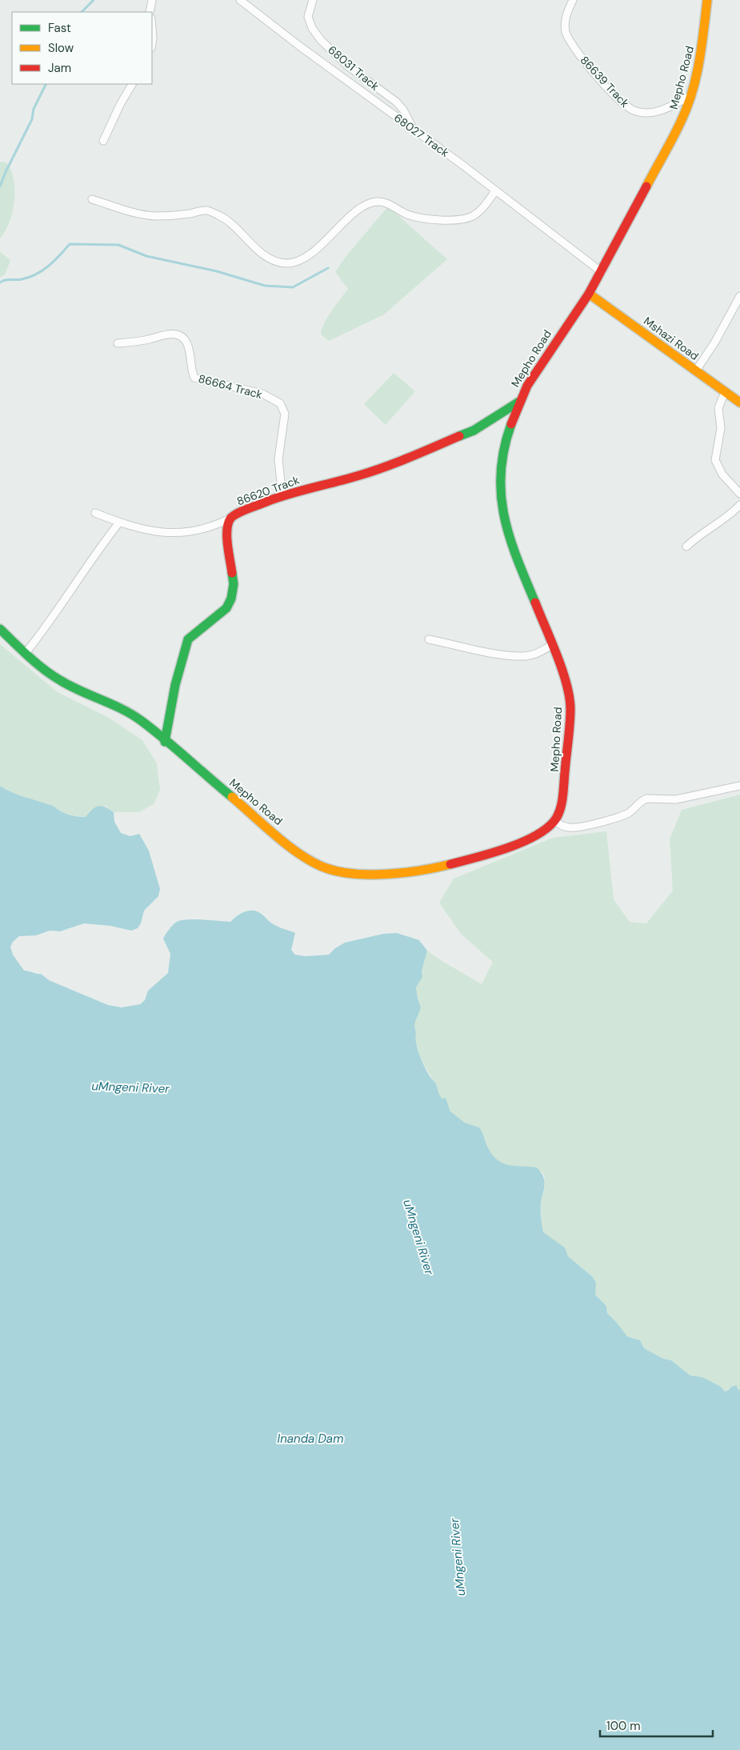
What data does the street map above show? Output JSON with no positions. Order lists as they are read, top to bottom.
{
  "streets": {
    "street": [
      "68031 Track",
      "Mepho Road",
      "86639 Track",
      "68027 Track",
      "Mshazi Road",
      "86664 Track",
      "86620 Track"
    ]
  },
  "crossings": [
    ["68031 Track", "68027 Track"],
    ["Mepho Road", "86639 Track"],
    ["Mepho Road", "68027 Track"],
    ["Mepho Road", "Mshazi Road"],
    ["Mepho Road", "86620 Track"],
    ["86664 Track", "86620 Track"]
  ],
  "water": ["uMngeni River", "Inanda Dam"],
  "legend": ["Fast", "Slow", "Jam"],
  "scale_bar": "100 m"
}
